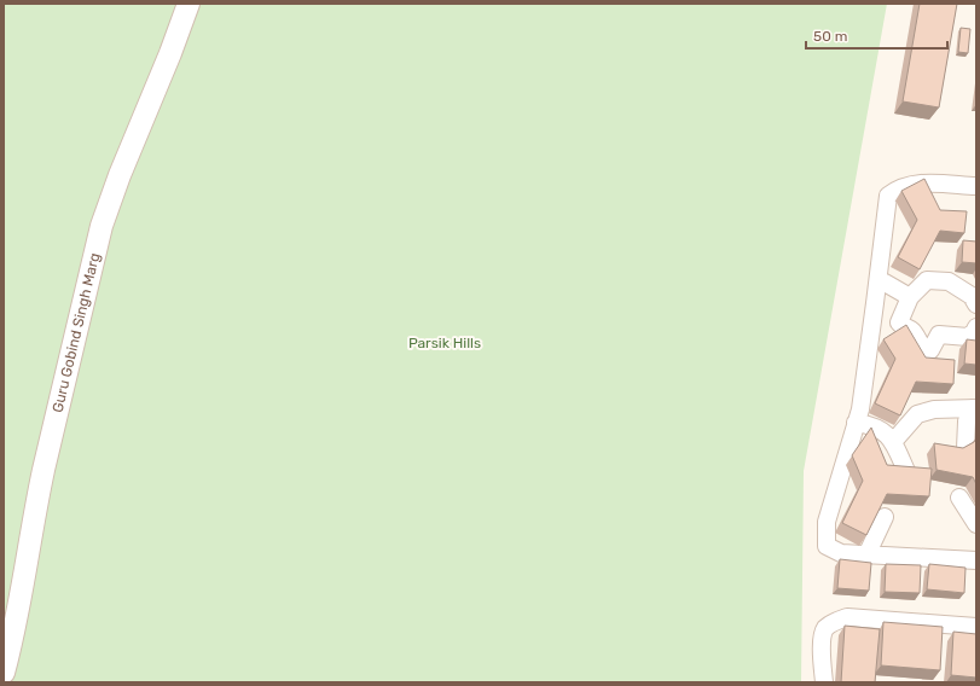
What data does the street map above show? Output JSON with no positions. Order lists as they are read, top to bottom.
{
  "streets": {
    "street": ["Guru Gobind Singh Marg"]
  },
  "parks": ["Parsik Hills"],
  "scale_bar": "50 m"
}
